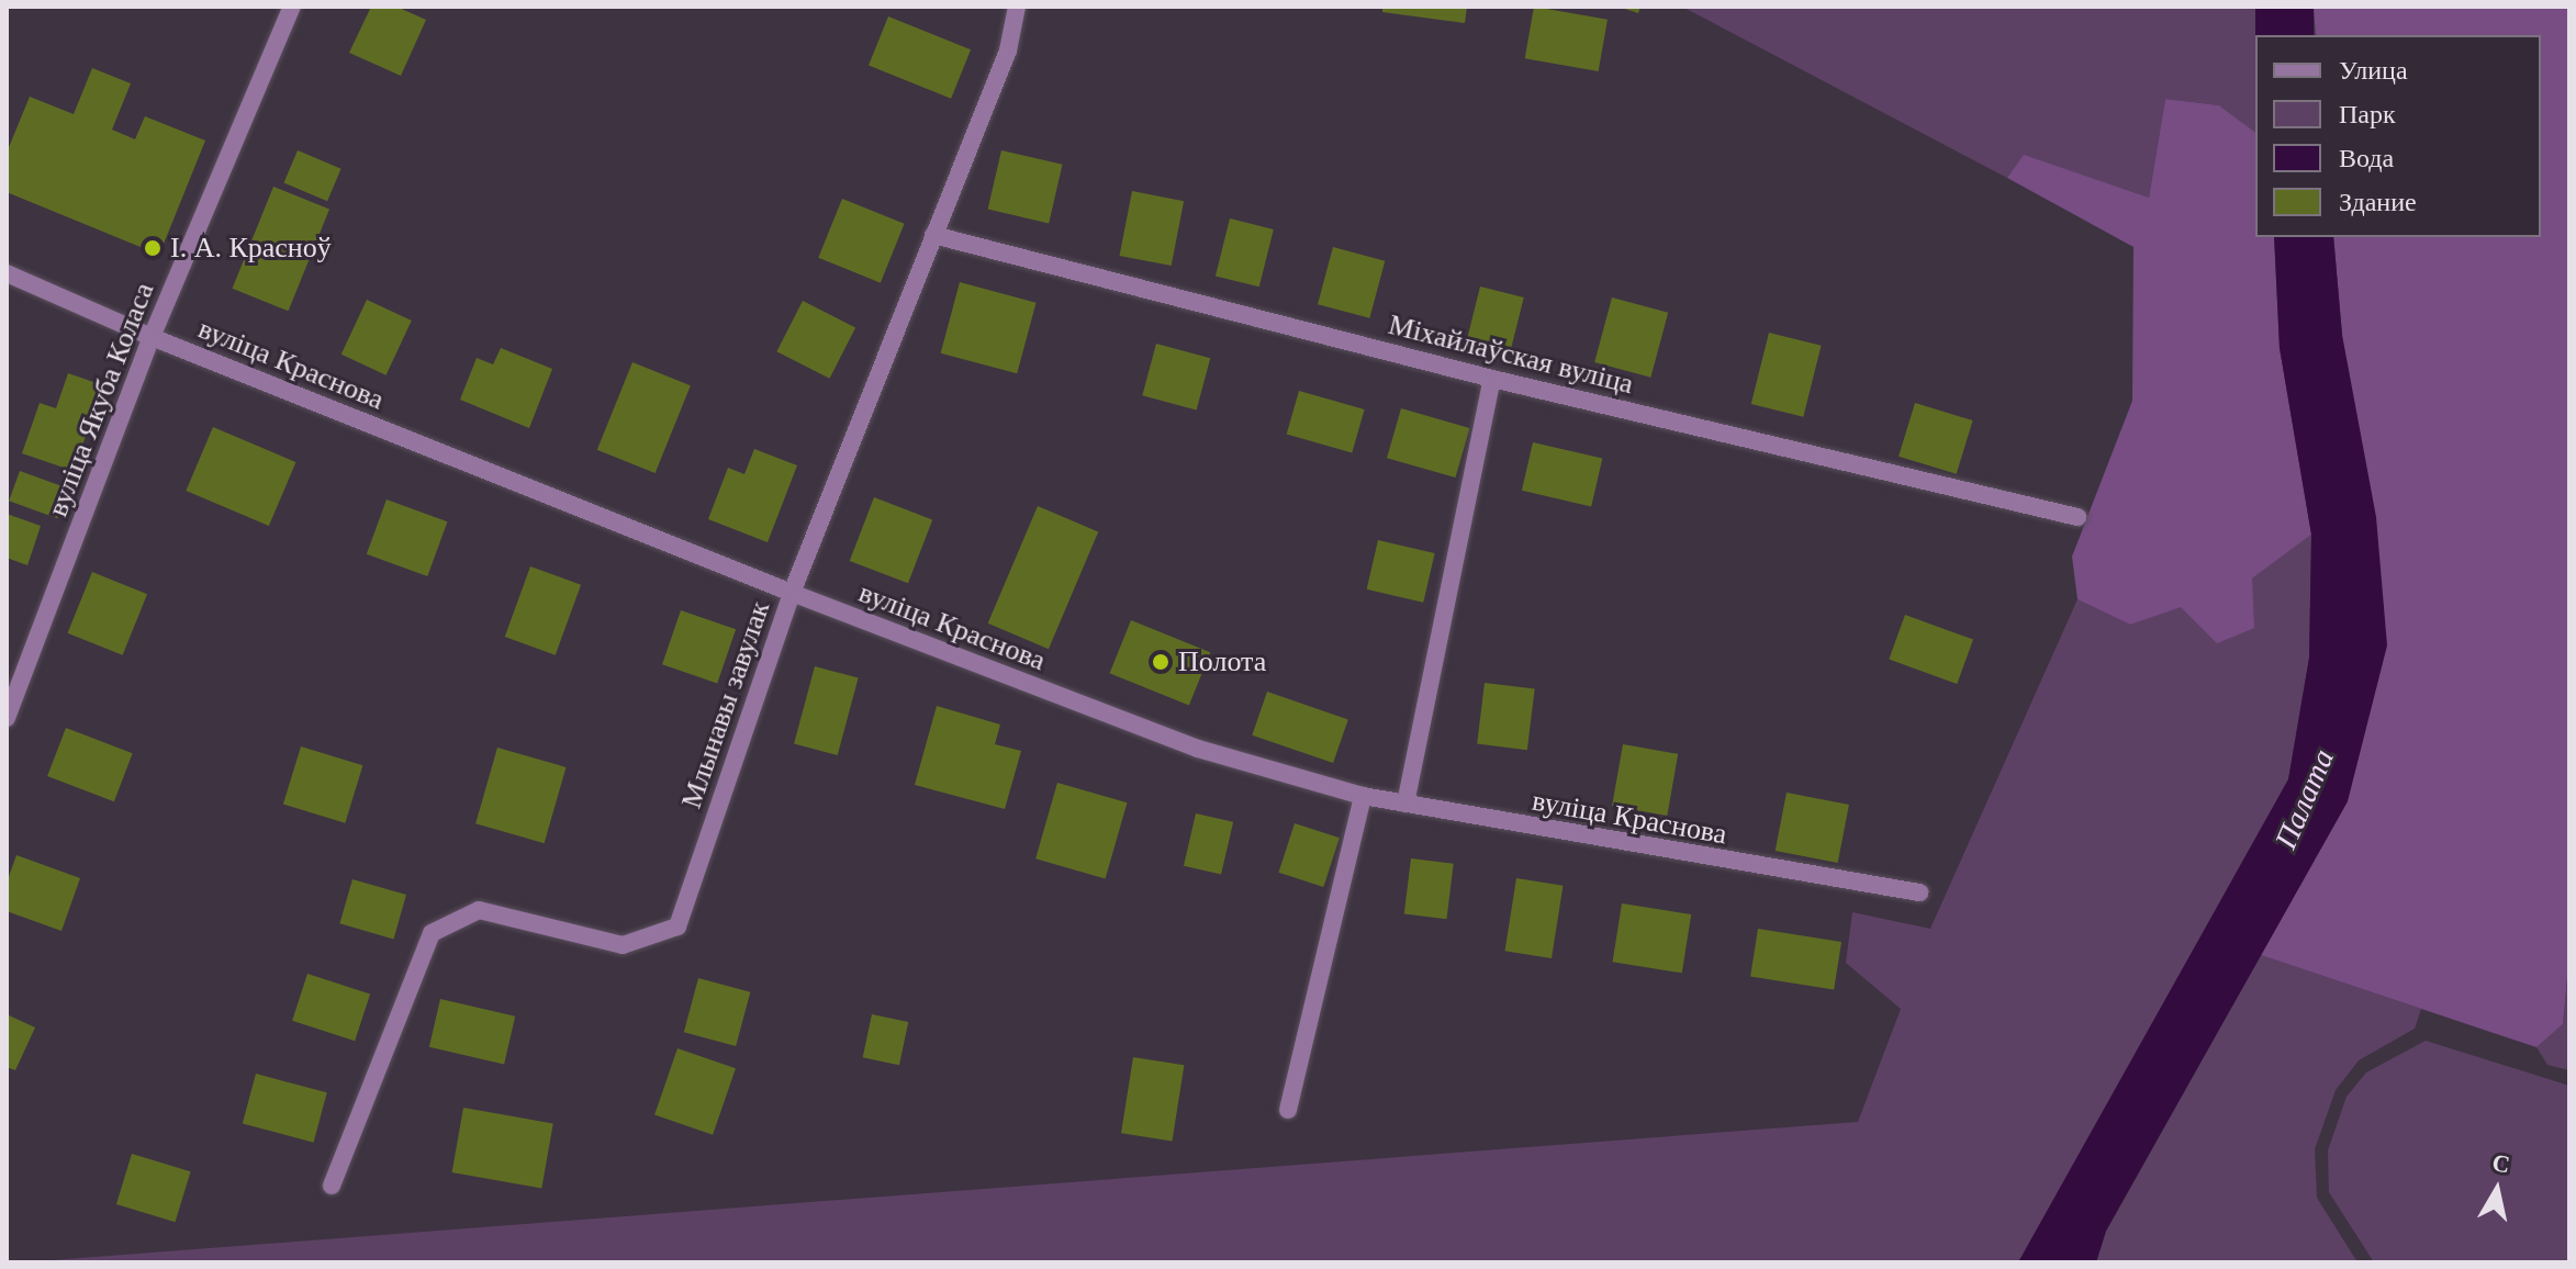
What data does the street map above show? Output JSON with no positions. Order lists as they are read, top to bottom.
{
  "streets": {
    "street": [
      "Міхайлаўская вуліца",
      "вуліца Краснова",
      "вуліца Якуба Коласа",
      "Млынавы завулак"
    ]
  },
  "crossings": [
    ["Міхайлаўская вуліца", "Млынавы завулак"],
    ["вуліца Краснова", "вуліца Якуба Коласа"],
    ["вуліца Краснова", "Млынавы завулак"]
  ],
  "water": ["Палата"],
  "places": ["І. А. Красноў", "Полота"],
  "legend": [
    "Улица",
    "Парк",
    "Вода",
    "Здание"
  ],
  "north": "top"
}
